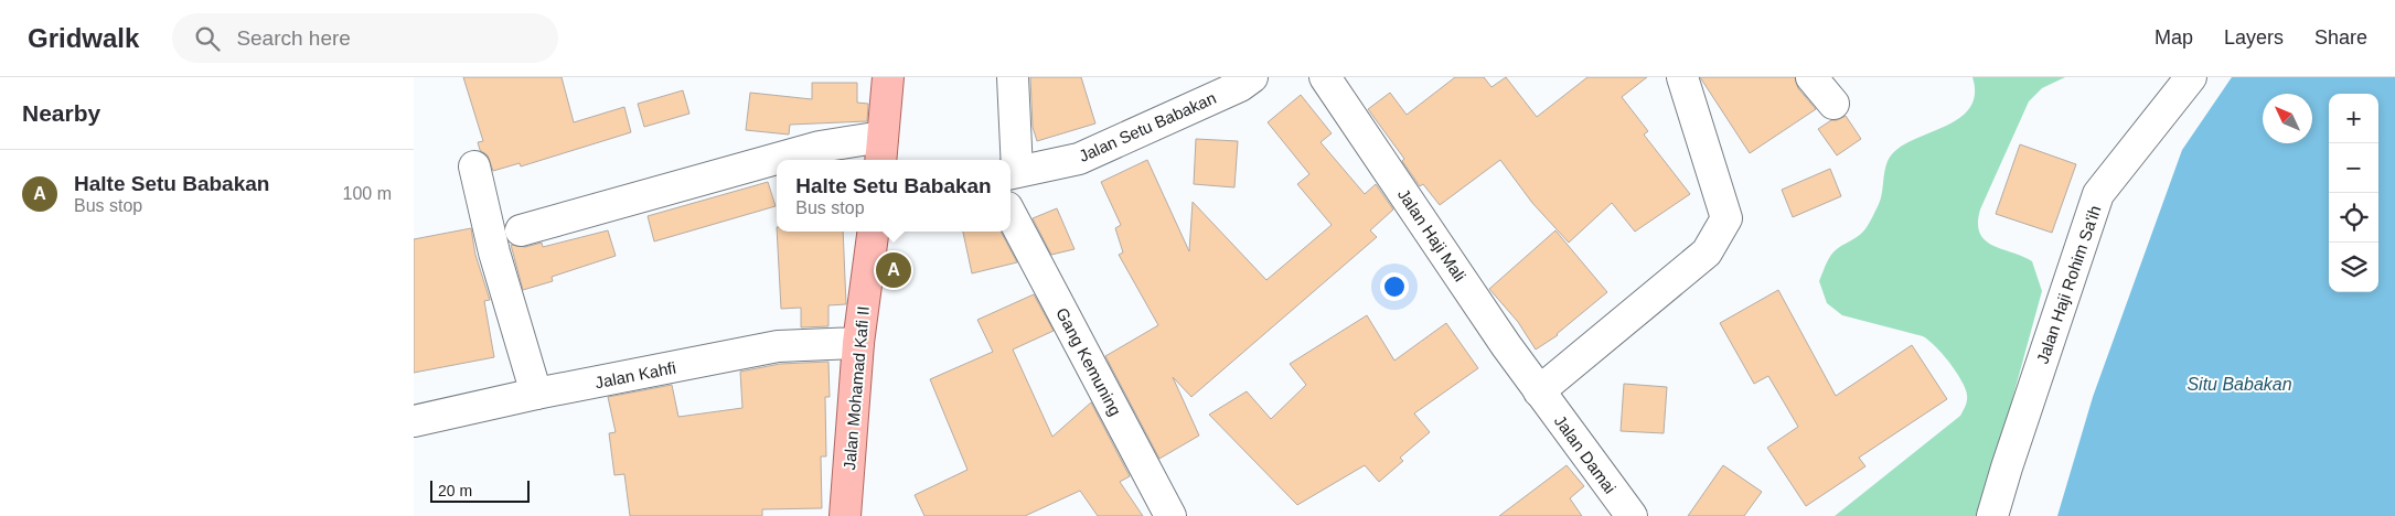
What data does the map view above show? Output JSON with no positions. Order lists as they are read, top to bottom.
{
  "streets": {
    "main road": ["Jalan Mohamad Kafi II"],
    "street": [
      "Jalan Setu Babakan",
      "Jalan Haji Mali",
      "Jalan Haji Rohim Sa'ih",
      "Gang Kemuning",
      "Jalan Kahfi",
      "Jalan Damai"
    ]
  },
  "crossings": [
    ["Jalan Haji Mali", "Jalan Damai"],
    ["Jalan Kahfi", "Jalan Mohamad Kafi II"]
  ],
  "water": ["Situ Babakan"],
  "scale_bar": "20 m",
  "north": "top left",
  "page": {
    "header": "Gridwalk",
    "search": "Search here",
    "nav": ["Map", "Layers", "Share"],
    "heading": "Nearby",
    "map_buttons": ["+", "−"],
    "list": [
      {
        "mark": "A",
        "name": "Halte Setu Babakan",
        "note": "Bus stop",
        "value": "100 m"
      }
    ],
    "popup": ["Halte Setu Babakan", "Bus stop"],
    "pins": "A",
    "scale": "20 m"
  }
}
